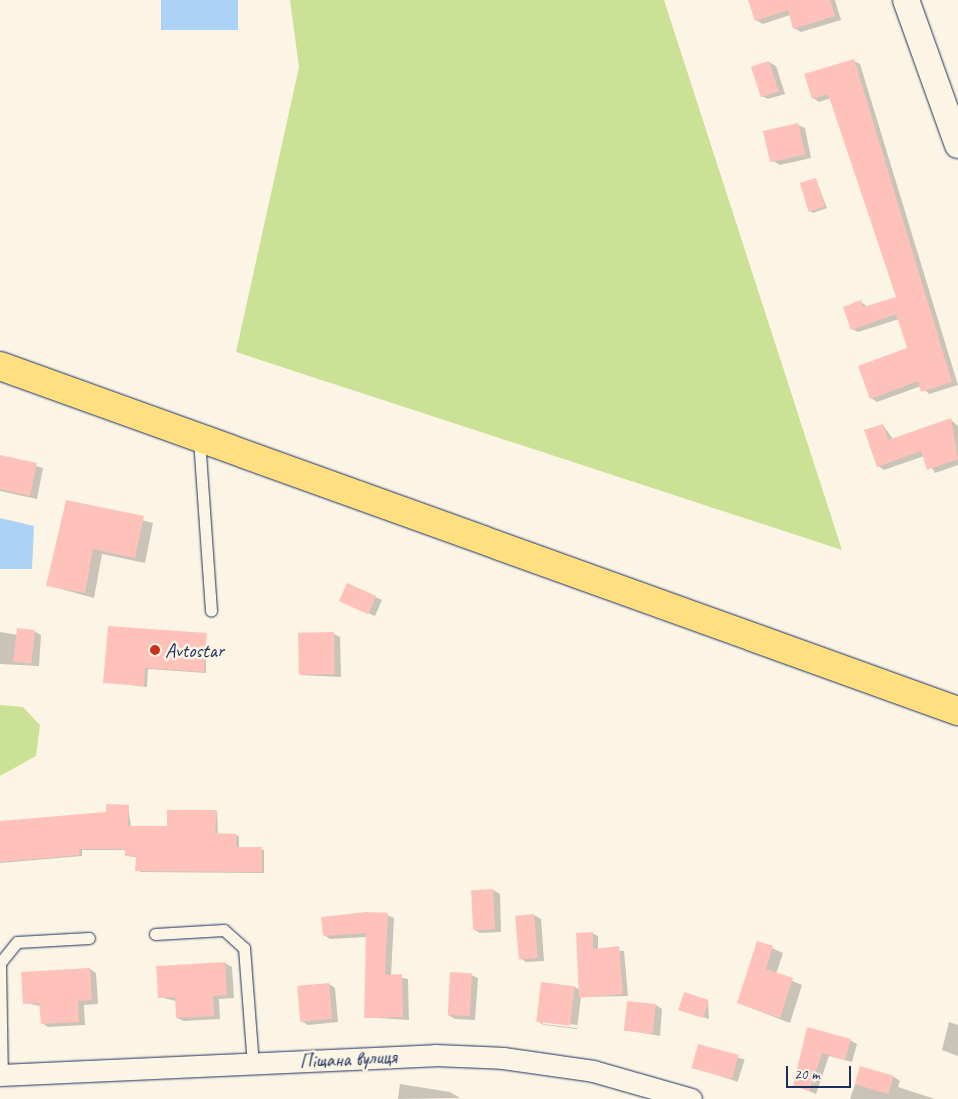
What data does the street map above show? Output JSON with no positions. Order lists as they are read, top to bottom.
{
  "streets": {
    "street": ["Піщана вулиця"]
  },
  "places": ["Avtostar"],
  "scale_bar": "20 m"
}
